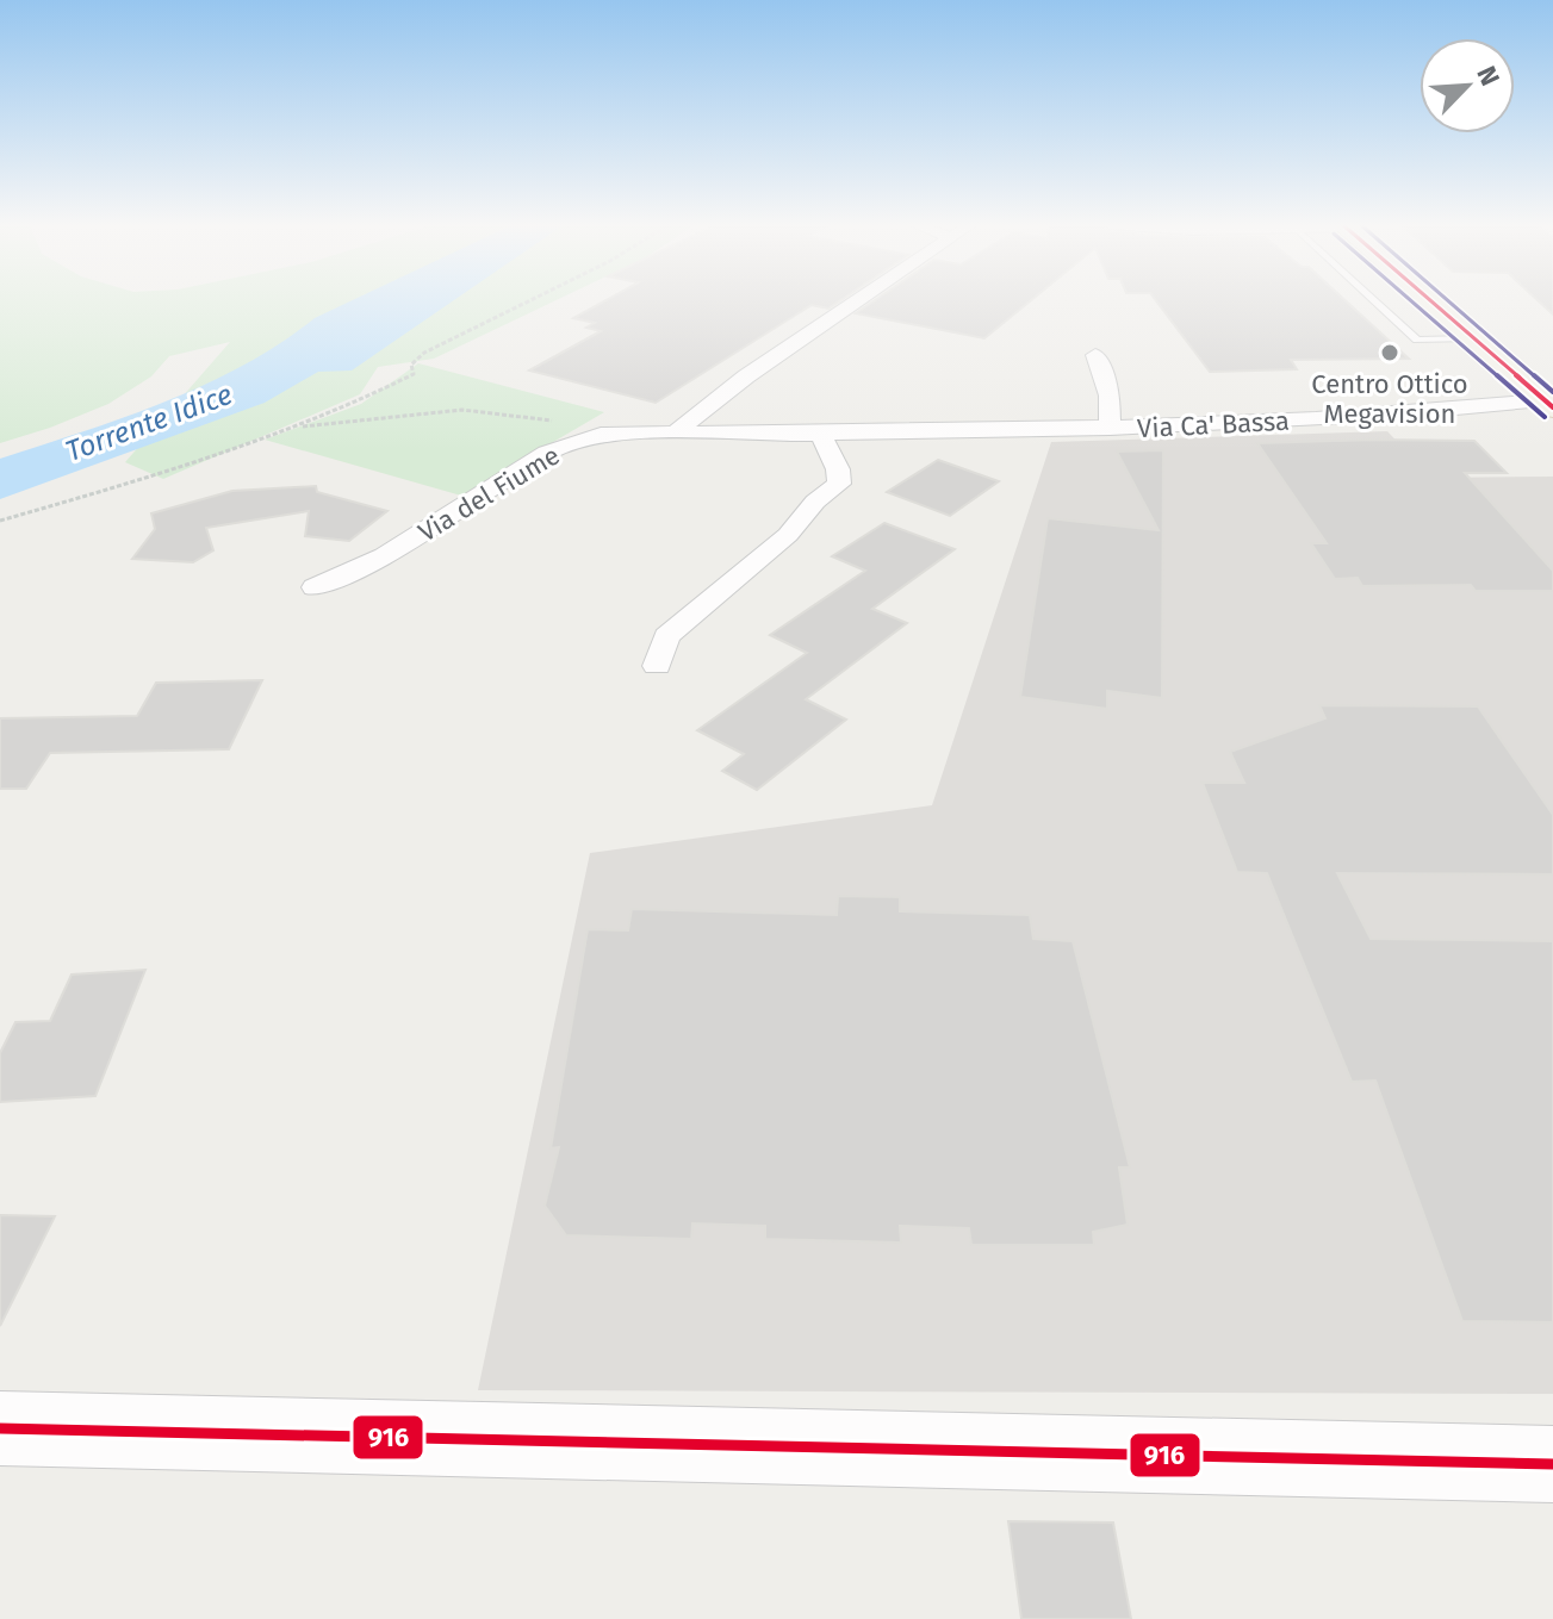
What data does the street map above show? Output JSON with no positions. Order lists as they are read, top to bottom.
{
  "streets": {
    "street": ["Via Ca' Bassa", "Via del Fiume"]
  },
  "crossings": [
    ["Via Ca' Bassa", "Via del Fiume"]
  ],
  "water": ["Torrente Idice"],
  "places": ["Centro Ottico Megavision"],
  "lines": ["transit line 916"],
  "north": "top right"
}
